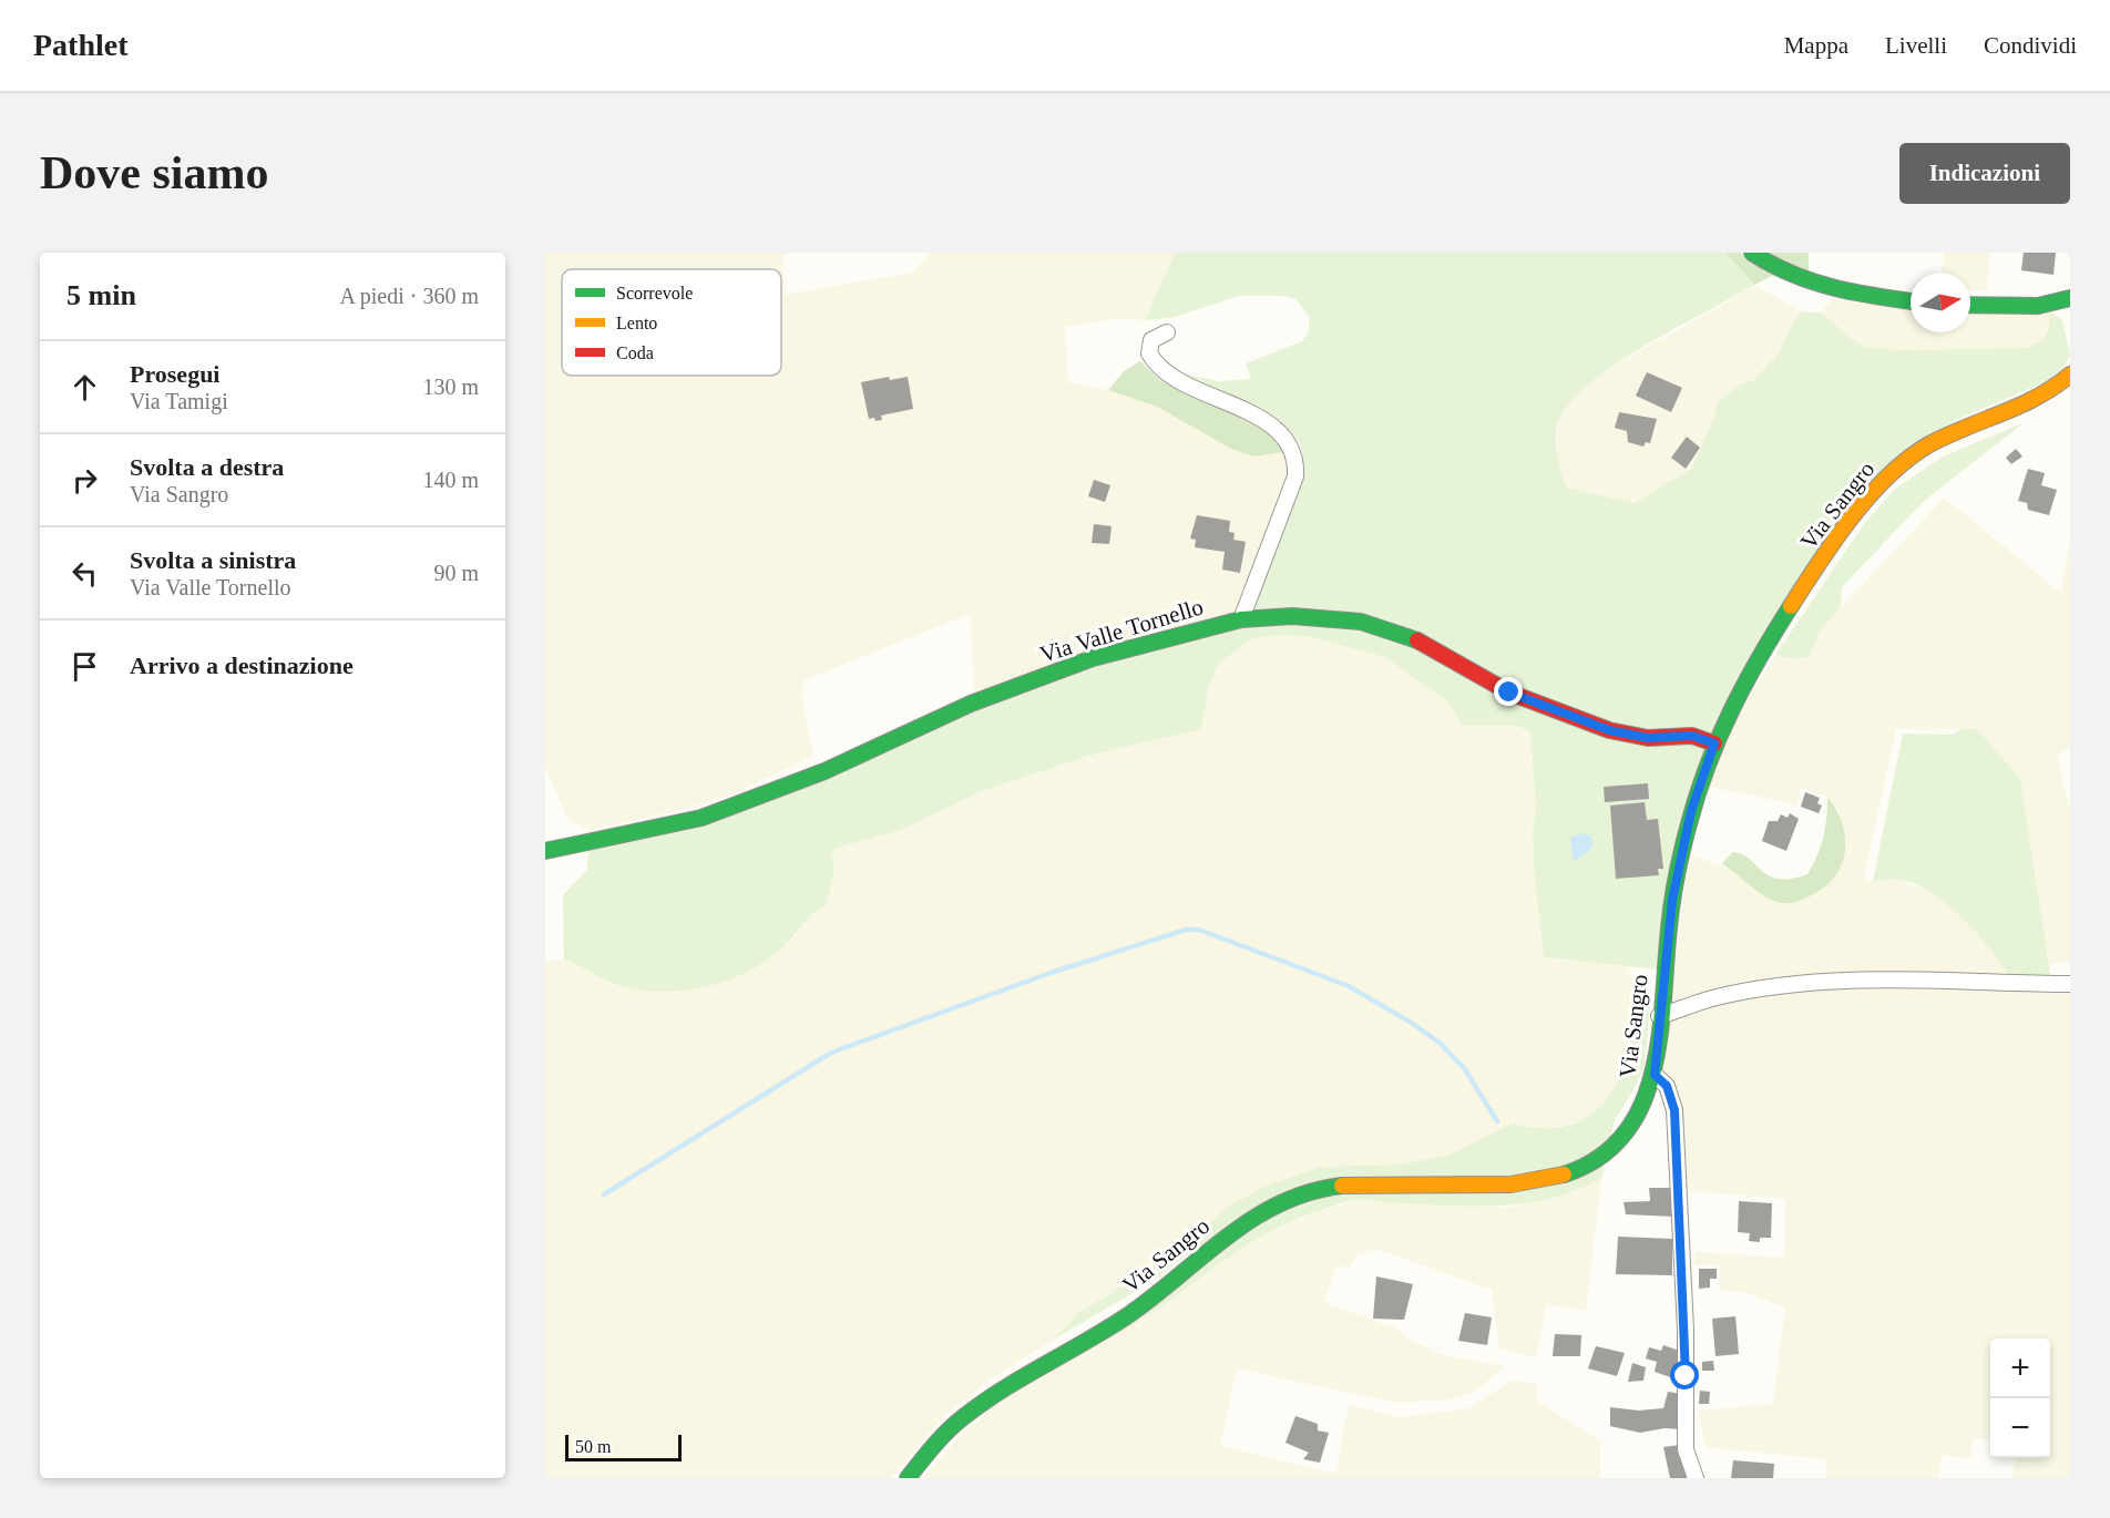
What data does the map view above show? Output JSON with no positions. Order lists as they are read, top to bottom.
{
  "streets": {
    "street": ["Via Sangro", "Via Valle Tornello"]
  },
  "crossings": [
    ["Via Sangro", "Via Valle Tornello"]
  ],
  "legend": ["Scorrevole", "Lento", "Coda"],
  "scale_bar": "50 m",
  "north": "right",
  "page": {
    "header": "Pathlet",
    "nav": ["Mappa", "Livelli", "Condividi"],
    "buttons": "Indicazioni",
    "title": "Dove siamo",
    "heading": ["5 min", "A piedi · 360 m"],
    "list": [
      ["Prosegui", "Via Tamigi", "130 m"],
      ["Svolta a destra", "Via Sangro", "140 m"],
      ["Svolta a sinistra", "Via Valle Tornello", "90 m"],
      "Arrivo a destinazione"
    ],
    "map_buttons": ["+", "−"],
    "scale": "50 m"
  }
}
